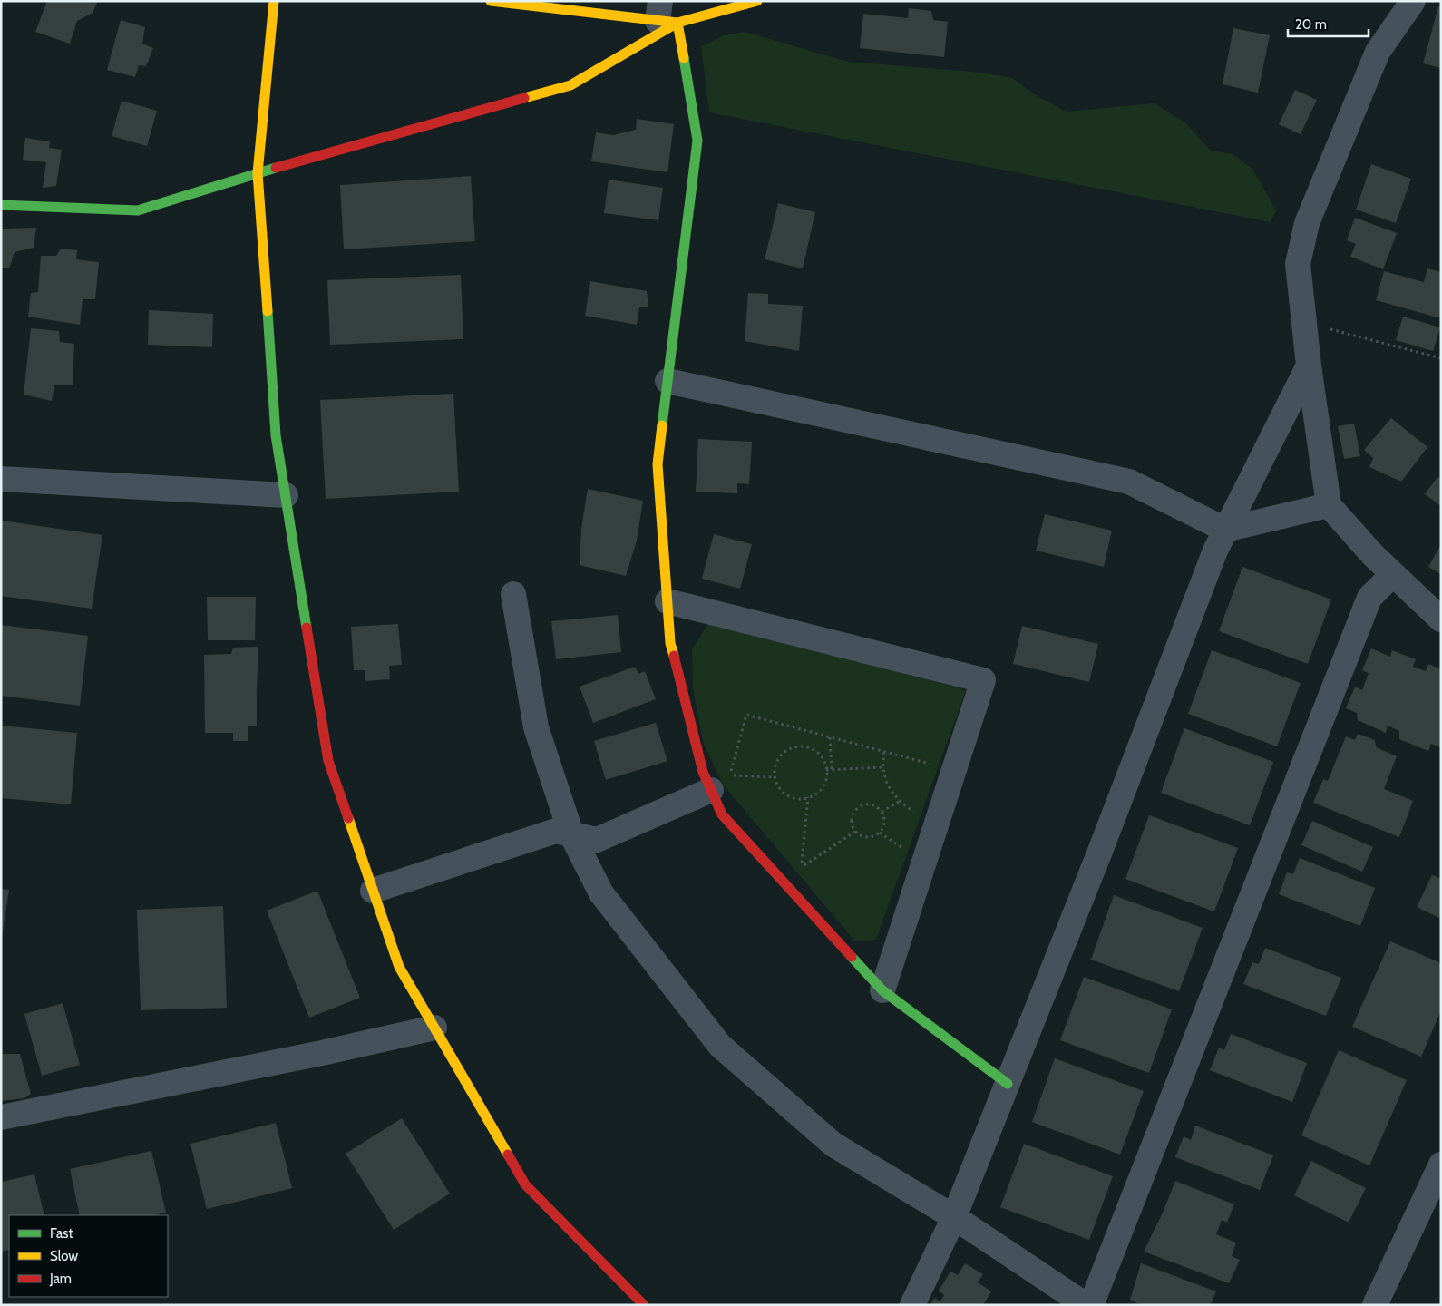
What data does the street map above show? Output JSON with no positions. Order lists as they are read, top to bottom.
{
  "legend": ["Fast", "Slow", "Jam"],
  "scale_bar": "20 m"
}
